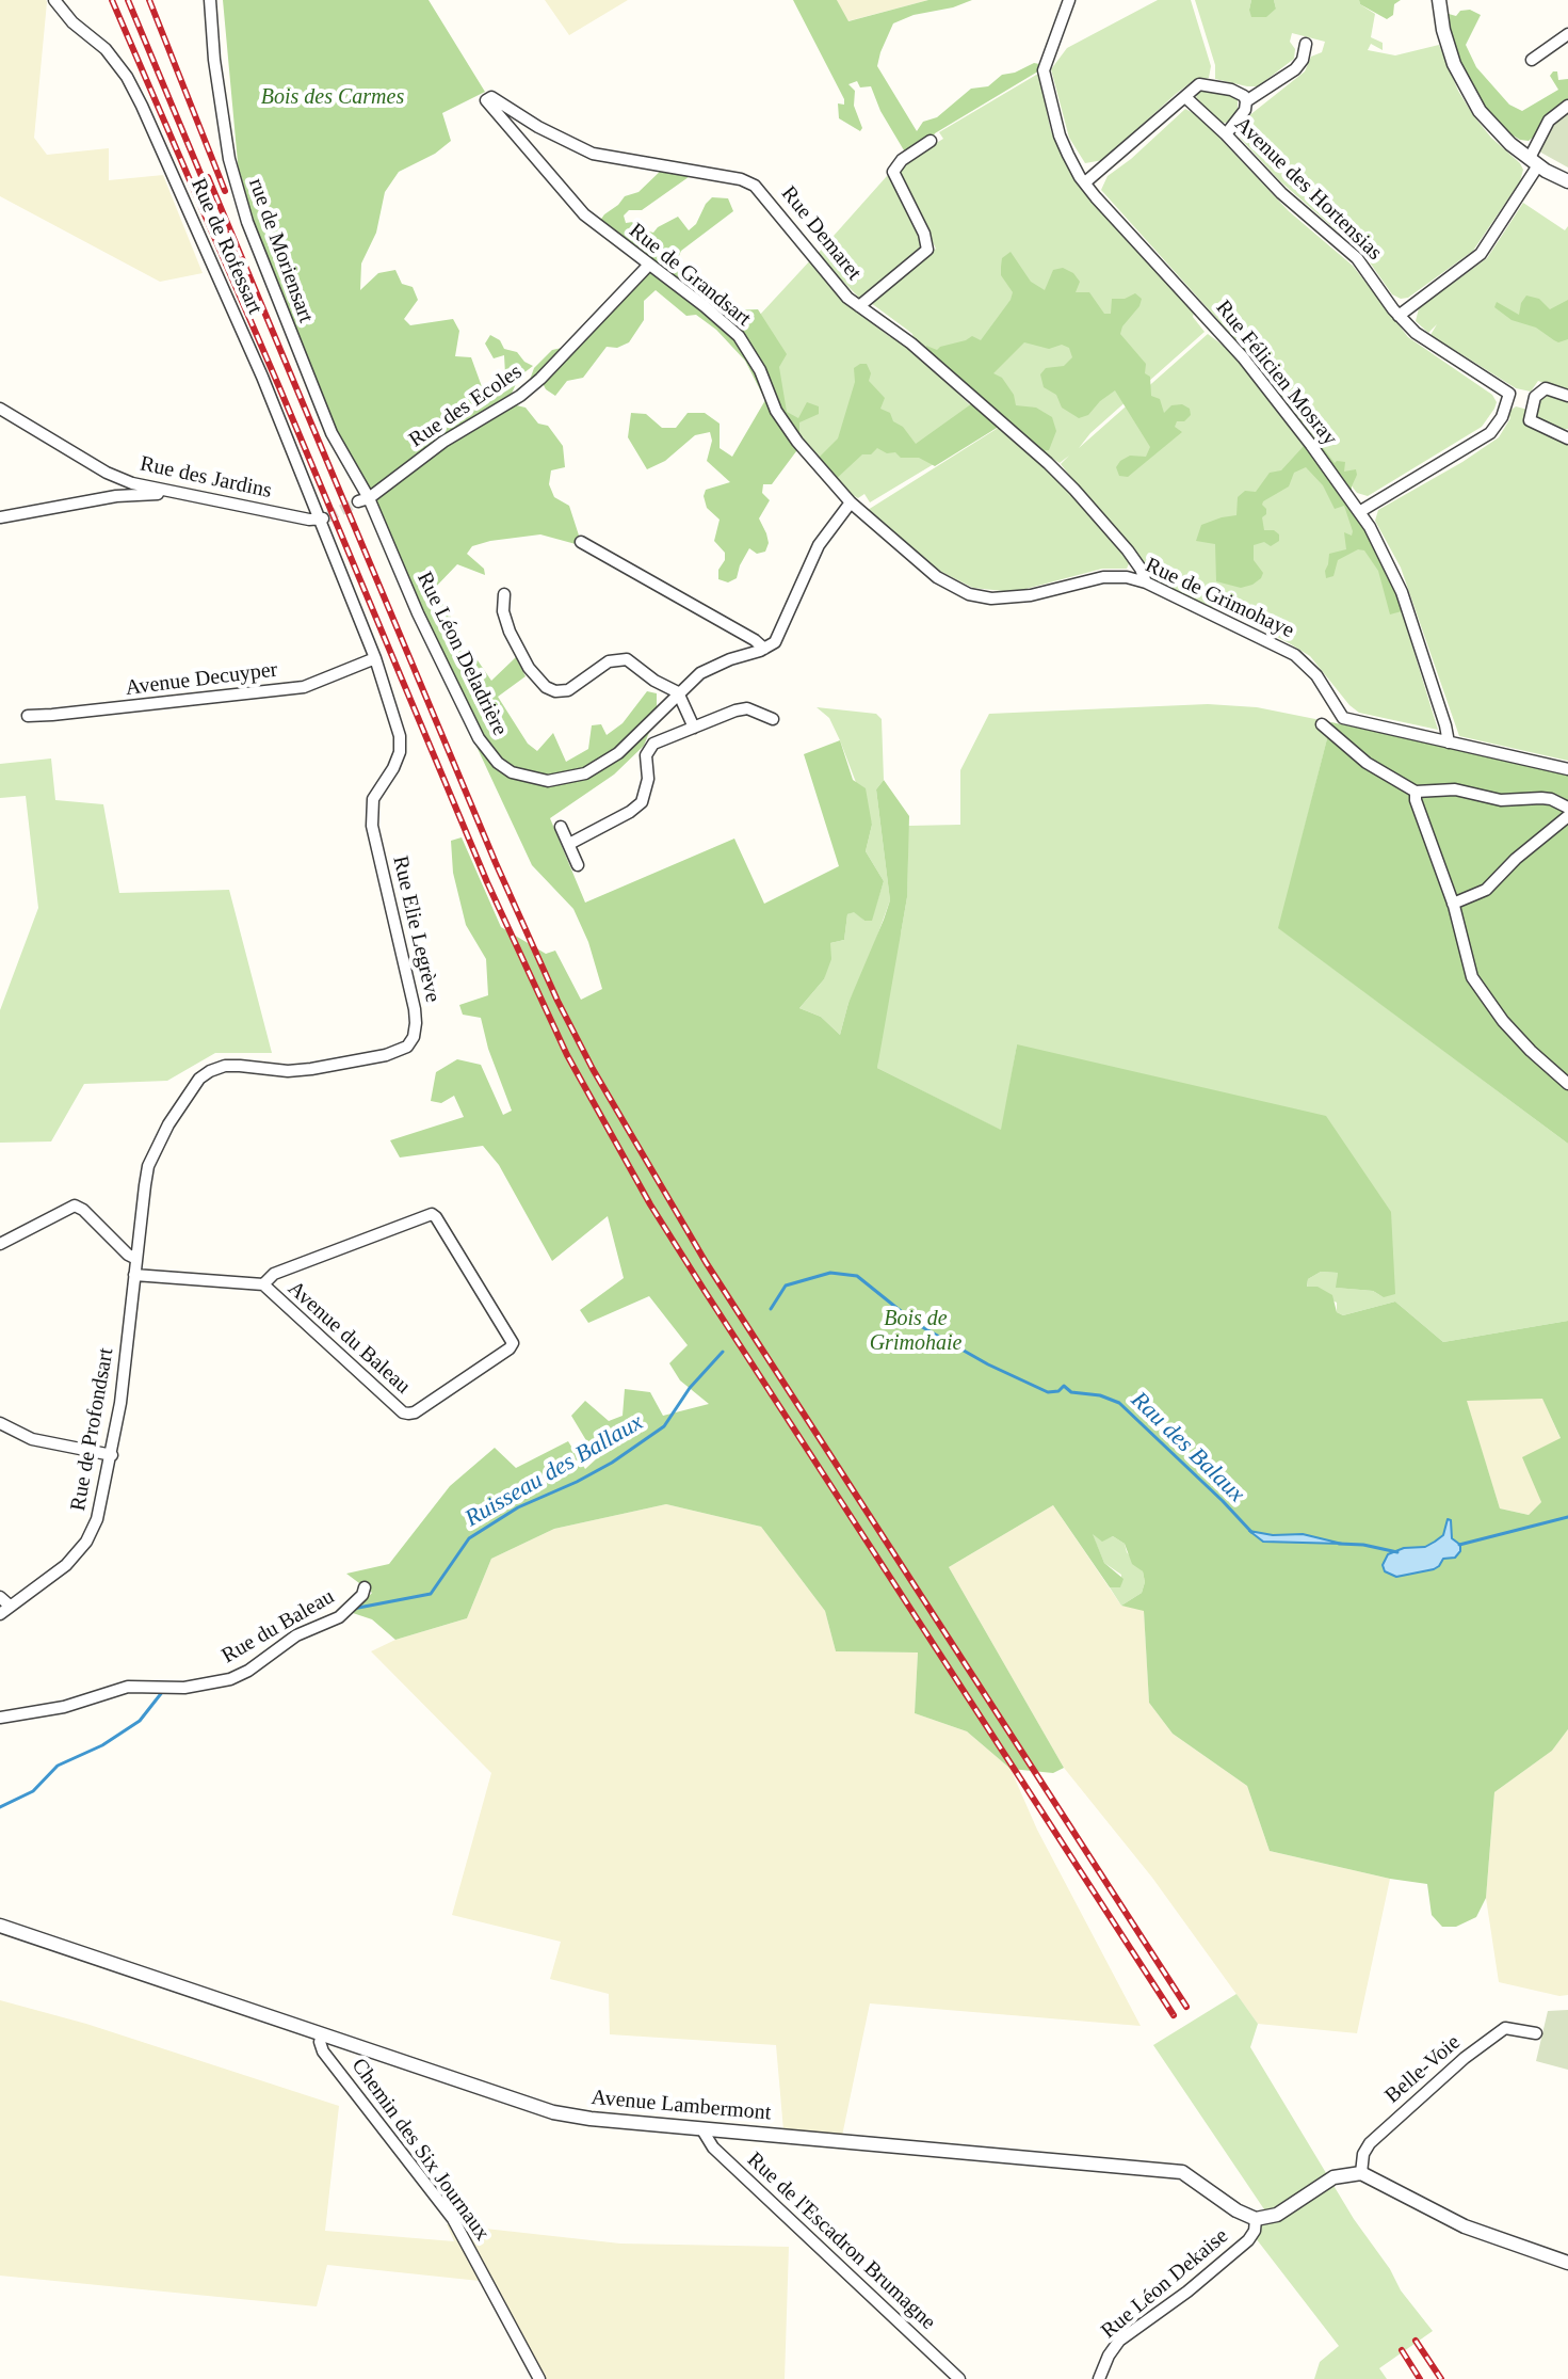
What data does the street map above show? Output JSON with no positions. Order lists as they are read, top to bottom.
{
  "streets": {
    "street": [
      "Avenue des Hortensias",
      "Rue Demaret",
      "Rue de Rofessart",
      "rue de Moriensart",
      "Rue de Grandsart",
      "Rue Félicien Mosray",
      "Rue des Ecoles",
      "Rue des Jardins",
      "Rue de Grimohaye",
      "Rue Léon Deladrière",
      "Avenue Decuyper",
      "Rue Elie Legrève",
      "Avenue du Baleau",
      "Rue de Profondsart",
      "Rue du Baleau",
      "Belle-Voie",
      "Avenue Lambermont",
      "Chemin des Six Journaux",
      "Rue de l'Escadron Brumagne",
      "Rue Léon Dekaise"
    ]
  },
  "crossings": [
    ["Rue Demaret", "Rue de Grandsart"],
    ["Rue Demaret", "Rue de Grimohaye"],
    ["Rue de Rofessart", "Rue des Jardins"],
    ["Rue de Rofessart", "Rue Elie Legrève"],
    ["rue de Moriensart", "Rue des Ecoles"],
    ["rue de Moriensart", "Rue Léon Deladrière"],
    ["Rue de Grandsart", "Rue des Ecoles"],
    ["Rue de Grandsart", "Rue de Grimohaye"],
    ["Rue Félicien Mosray", "Rue de Grimohaye"],
    ["Rue des Ecoles", "Rue Léon Deladrière"],
    ["Avenue Decuyper", "Rue Elie Legrève"],
    ["Rue Elie Legrève", "Avenue du Baleau"],
    ["Rue Elie Legrève", "Rue de Profondsart"],
    ["Avenue Lambermont", "Chemin des Six Journaux"],
    ["Avenue Lambermont", "Rue de l'Escadron Brumagne"],
    ["Avenue Lambermont", "Rue Léon Dekaise"]
  ],
  "water": ["Rau des Balaux", "Ruisseau des Ballaux"],
  "parks": ["Bois des Carmes", "Bois de Grimohaie"]
}
